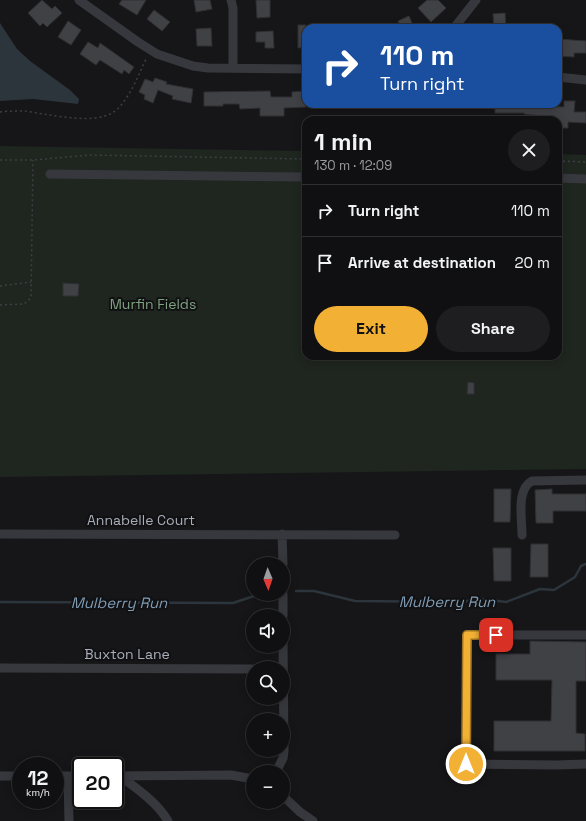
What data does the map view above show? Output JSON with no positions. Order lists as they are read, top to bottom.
{
  "streets": {
    "street": ["Annabelle Court", "Buxton Lane"]
  },
  "water": ["Mulberry Run"],
  "parks": ["Murfin Fields"],
  "north": "bottom",
  "page": {
    "turn": ["110 m", "Turn right"],
    "heading": ["1 min", "130 m · 12:09"],
    "list": [
      {
        "name": "Turn right",
        "value": "110 m"
      },
      {
        "name": "Arrive at destination",
        "value": "20 m"
      }
    ],
    "buttons": ["Exit", "Share"],
    "map_buttons": ["+", "−"],
    "speed": "12 km/h",
    "limit": "20"
  }
}
